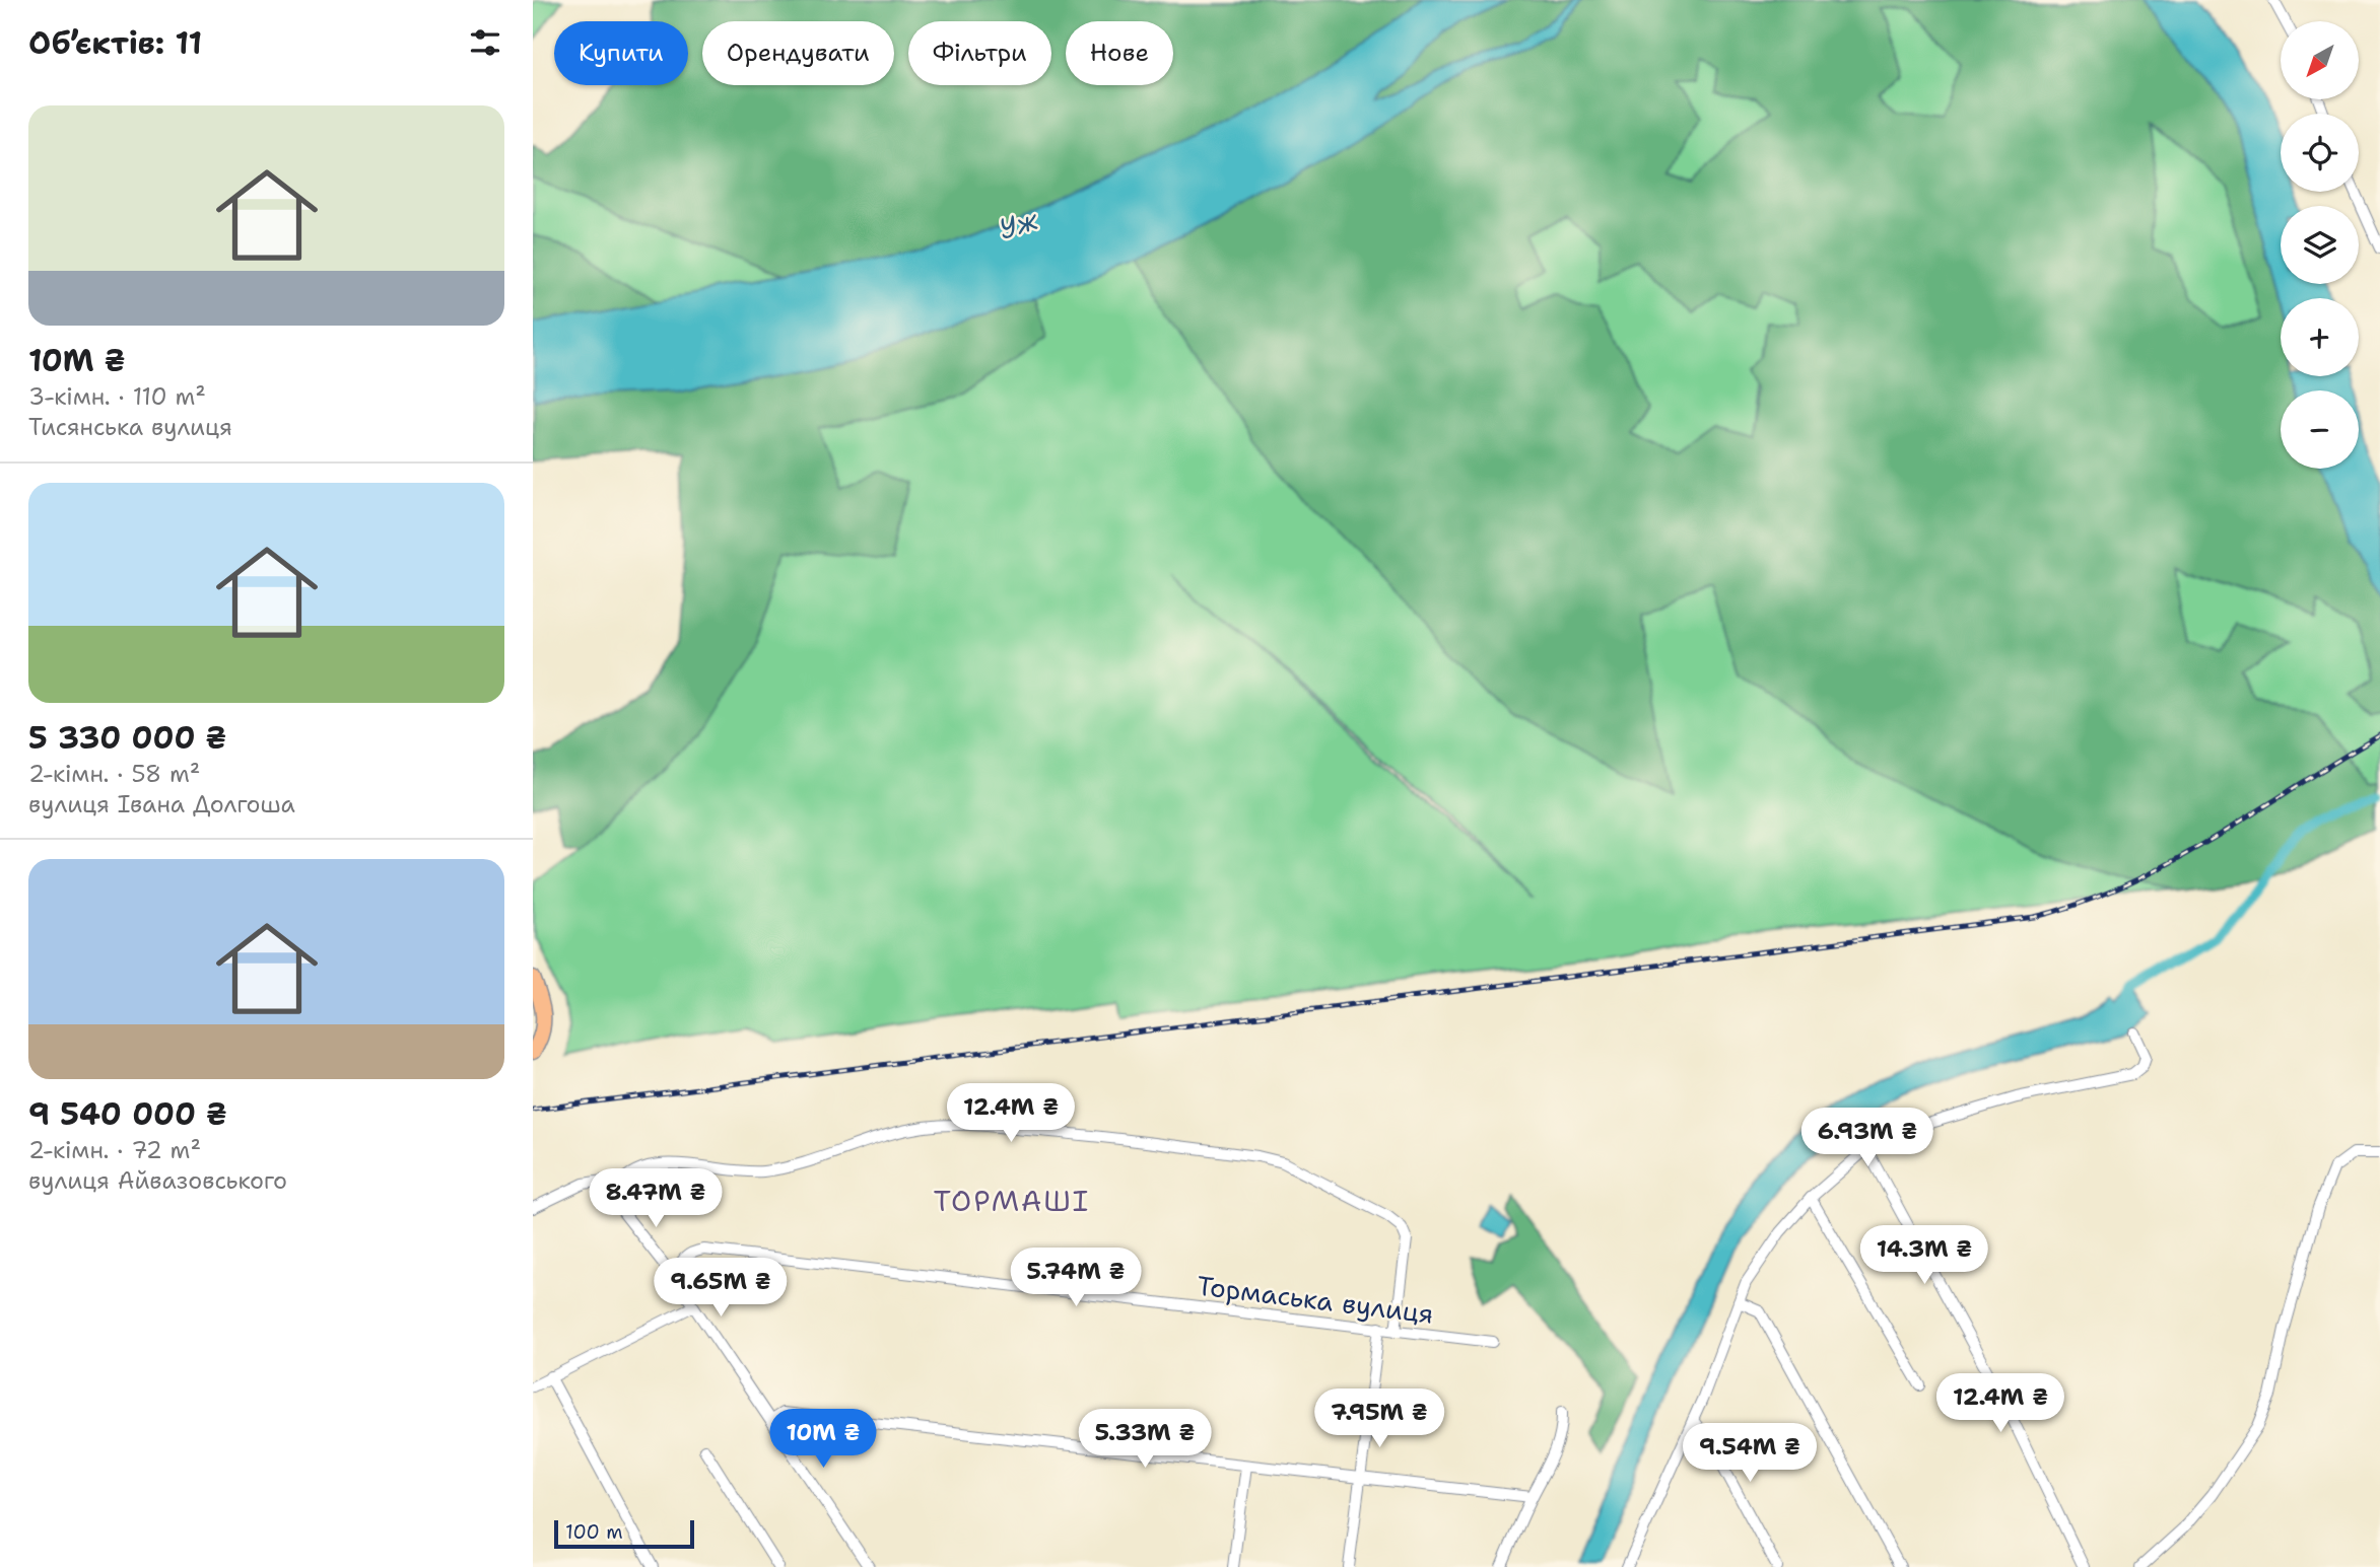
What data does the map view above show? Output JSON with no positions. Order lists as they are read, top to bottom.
{
  "streets": {
    "street": ["Тормаська вулиця"]
  },
  "districts": ["ТОРМАШІ"],
  "water": ["Уж"],
  "scale_bar": "100 m",
  "north": "bottom left",
  "page": {
    "heading": "Об’єктів: 11",
    "map_buttons": ["+", "−"],
    "chip": [
      "Купити",
      "Орендувати",
      "Фільтри",
      "Нове"
    ],
    "list": [
      {
        "name": "10M ₴",
        "note": "3-кімн. · 110 m² · Тисянська вулиця"
      },
      {
        "name": "5 330 000 ₴",
        "note": "2-кімн. · 58 m² · вулиця Івана Долгоша"
      },
      {
        "name": "9 540 000 ₴",
        "note": "2-кімн. · 72 m² · вулиця Айвазовського"
      }
    ],
    "price": [
      "12.4M ₴",
      "6.93M ₴",
      "8.47M ₴",
      "14.3M ₴",
      "5.74M ₴",
      "9.65M ₴",
      "12.4M ₴",
      "7.95M ₴",
      "10M ₴",
      "5.33M ₴",
      "9.54M ₴"
    ],
    "scale": "100 m"
  }
}
